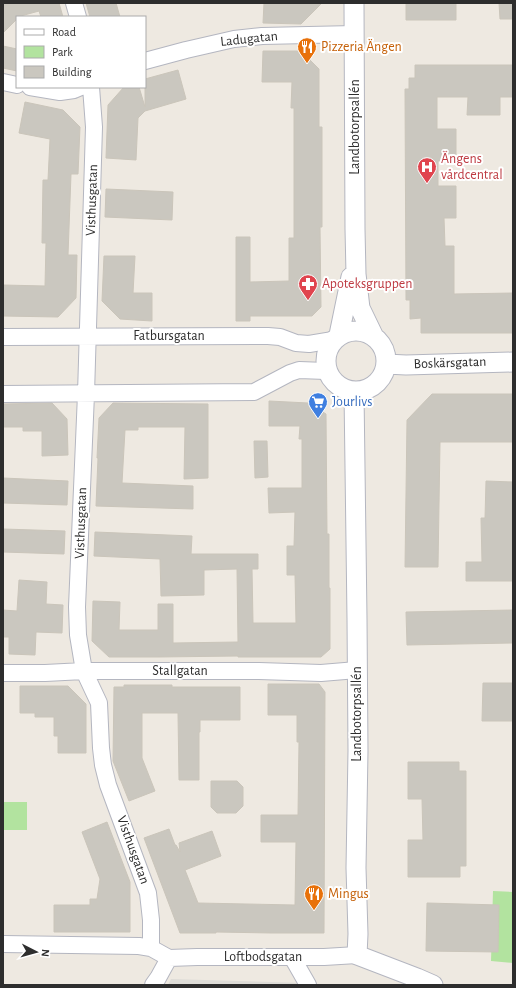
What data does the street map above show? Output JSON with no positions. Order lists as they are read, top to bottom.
{
  "streets": {
    "street": [
      "Ladugatan",
      "Landbotorpsallén",
      "Visthusgatan",
      "Fatbursgatan",
      "Boskärsgatan",
      "Stallgatan",
      "Loftbodsgatan"
    ]
  },
  "crossings": [
    ["Ladugatan", "Landbotorpsallén"],
    ["Landbotorpsallén", "Fatbursgatan"],
    ["Landbotorpsallén", "Boskärsgatan"],
    ["Landbotorpsallén", "Stallgatan"],
    ["Landbotorpsallén", "Loftbodsgatan"],
    ["Visthusgatan", "Fatbursgatan"],
    ["Visthusgatan", "Stallgatan"],
    ["Fatbursgatan", "Boskärsgatan"]
  ],
  "places": {
    "restaurant": ["Pizzeria Ängen", "Mingus"],
    "hospital": ["Ängens vårdcentral"],
    "pharmacy": ["Apoteksgruppen"],
    "supermarket": ["Jourlivs"]
  },
  "legend": ["Road", "Park", "Building"],
  "north": "right"
}
